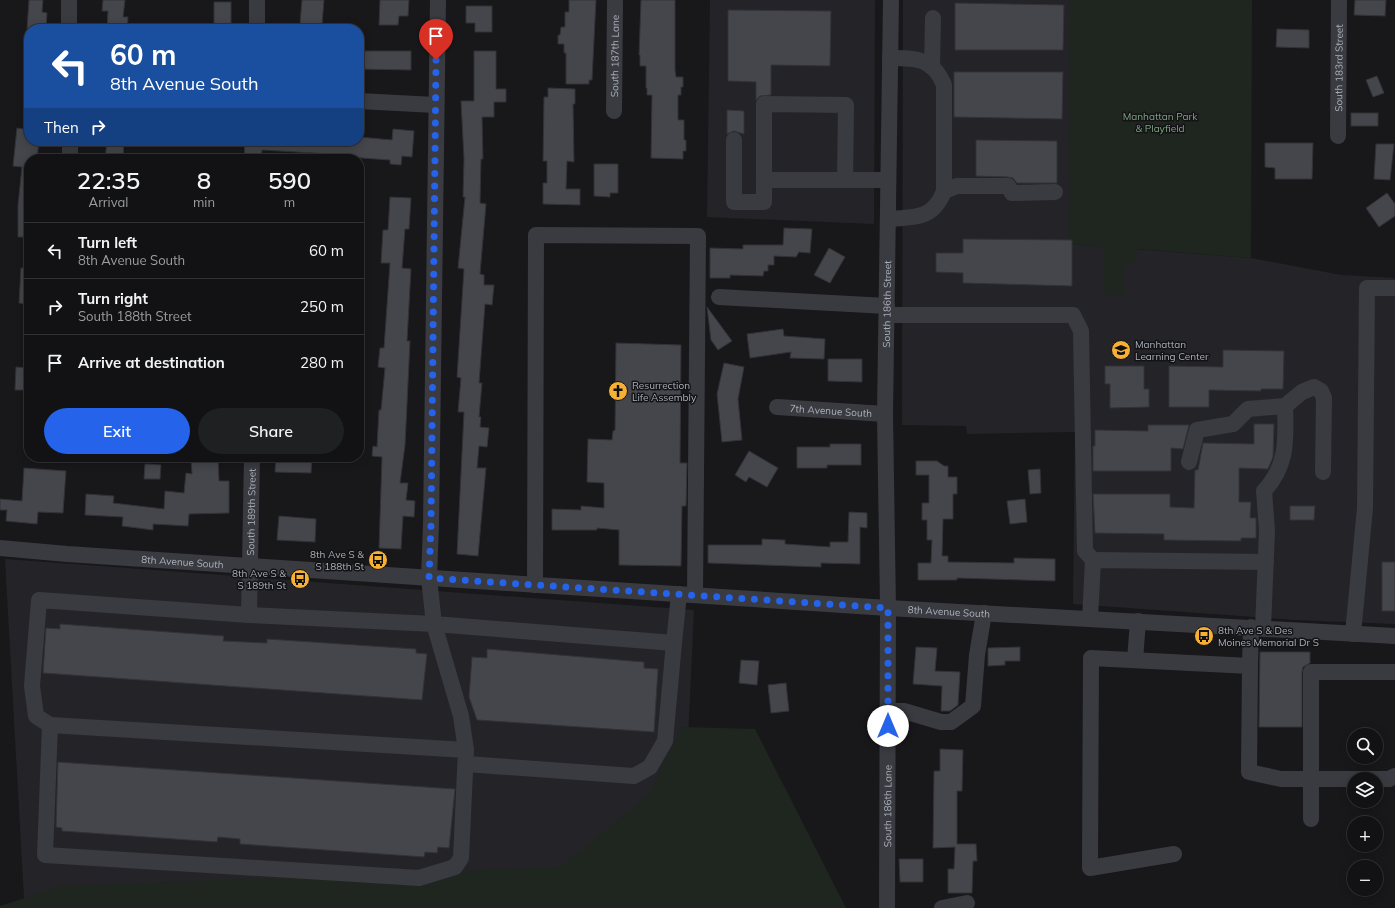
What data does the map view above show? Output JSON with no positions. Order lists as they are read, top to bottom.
{
  "streets": {
    "street": [
      "South 187th Lane",
      "South 183rd Street",
      "South 186th Street",
      "7th Avenue South",
      "South 189th Street",
      "8th Avenue South",
      "South 186th Lane"
    ]
  },
  "crossings": [
    ["South 186th Street", "7th Avenue South"],
    ["South 186th Street", "8th Avenue South"],
    ["South 186th Street", "South 186th Lane"],
    ["South 189th Street", "8th Avenue South"],
    ["8th Avenue South", "South 186th Lane"]
  ],
  "parks": ["Manhattan Park & Playfield"],
  "places": {
    "school or university": ["Manhattan Learning Center"],
    "church": ["Resurrection Life Assembly"],
    "bus stop": ["8th Ave S & S 188th St", "8th Ave S & S 189th St", "8th Ave S & Des Moines Memorial Dr S"]
  },
  "page": {
    "turn": ["60 m", "8th Avenue South"],
    "then": "Then",
    "eta": [
      "22:35",
      "Arrival",
      "8",
      "min",
      "590",
      "m"
    ],
    "list": [
      {
        "name": "Turn left",
        "note": "8th Avenue South",
        "value": "60 m"
      },
      {
        "name": "Turn right",
        "note": "South 188th Street",
        "value": "250 m"
      },
      {
        "name": "Arrive at destination",
        "value": "280 m"
      }
    ],
    "buttons": ["Exit", "Share"],
    "map_buttons": ["+", "−"]
  }
}
